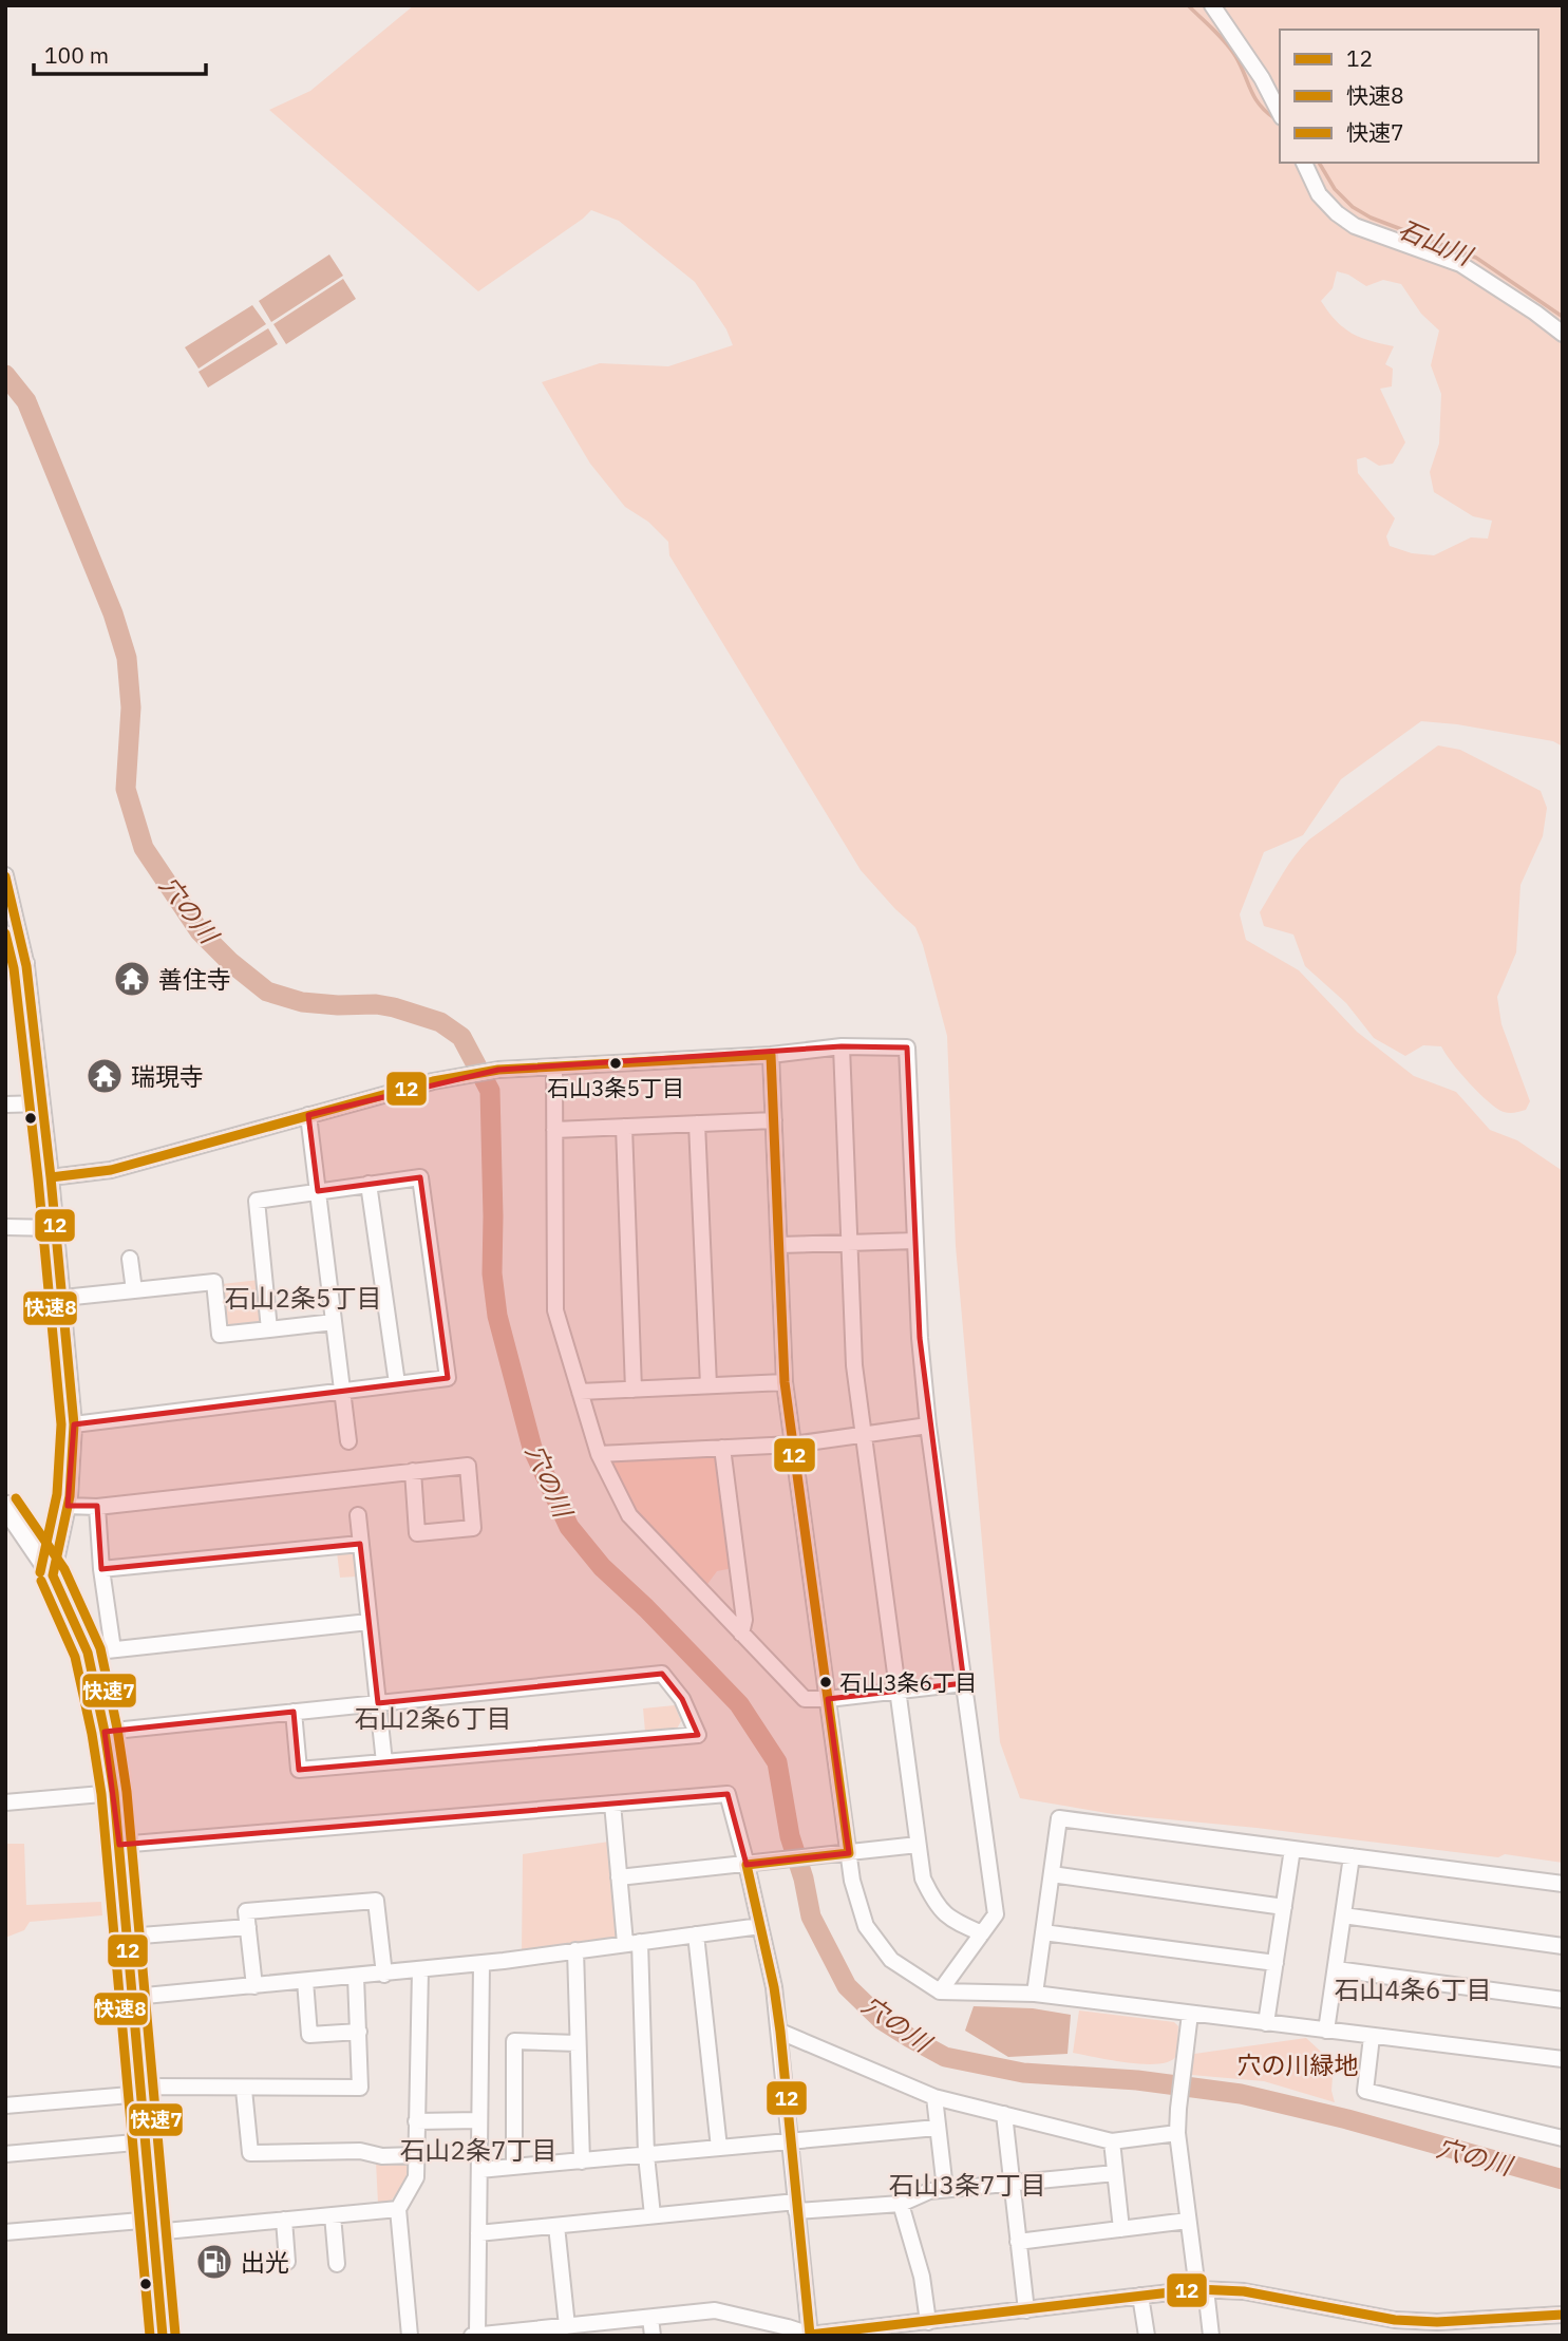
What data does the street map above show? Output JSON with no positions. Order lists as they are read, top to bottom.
{
  "districts": [
    "石山2条5丁目",
    "石山2条6丁目",
    "石山4条6丁目",
    "石山2条7丁目",
    "石山3条7丁目"
  ],
  "water": ["石山川", "穴の川"],
  "parks": ["穴の川緑地"],
  "places": {
    "temple": ["善住寺", "瑞現寺"],
    "other": ["石山3条5丁目", "石山3条6丁目"],
    "fuel station": ["出光"]
  },
  "lines": ["transit line 12", "transit line 快速8", "transit line 快速7"],
  "legend": ["12", "快速8", "快速7"],
  "scale_bar": "100 m"
}
